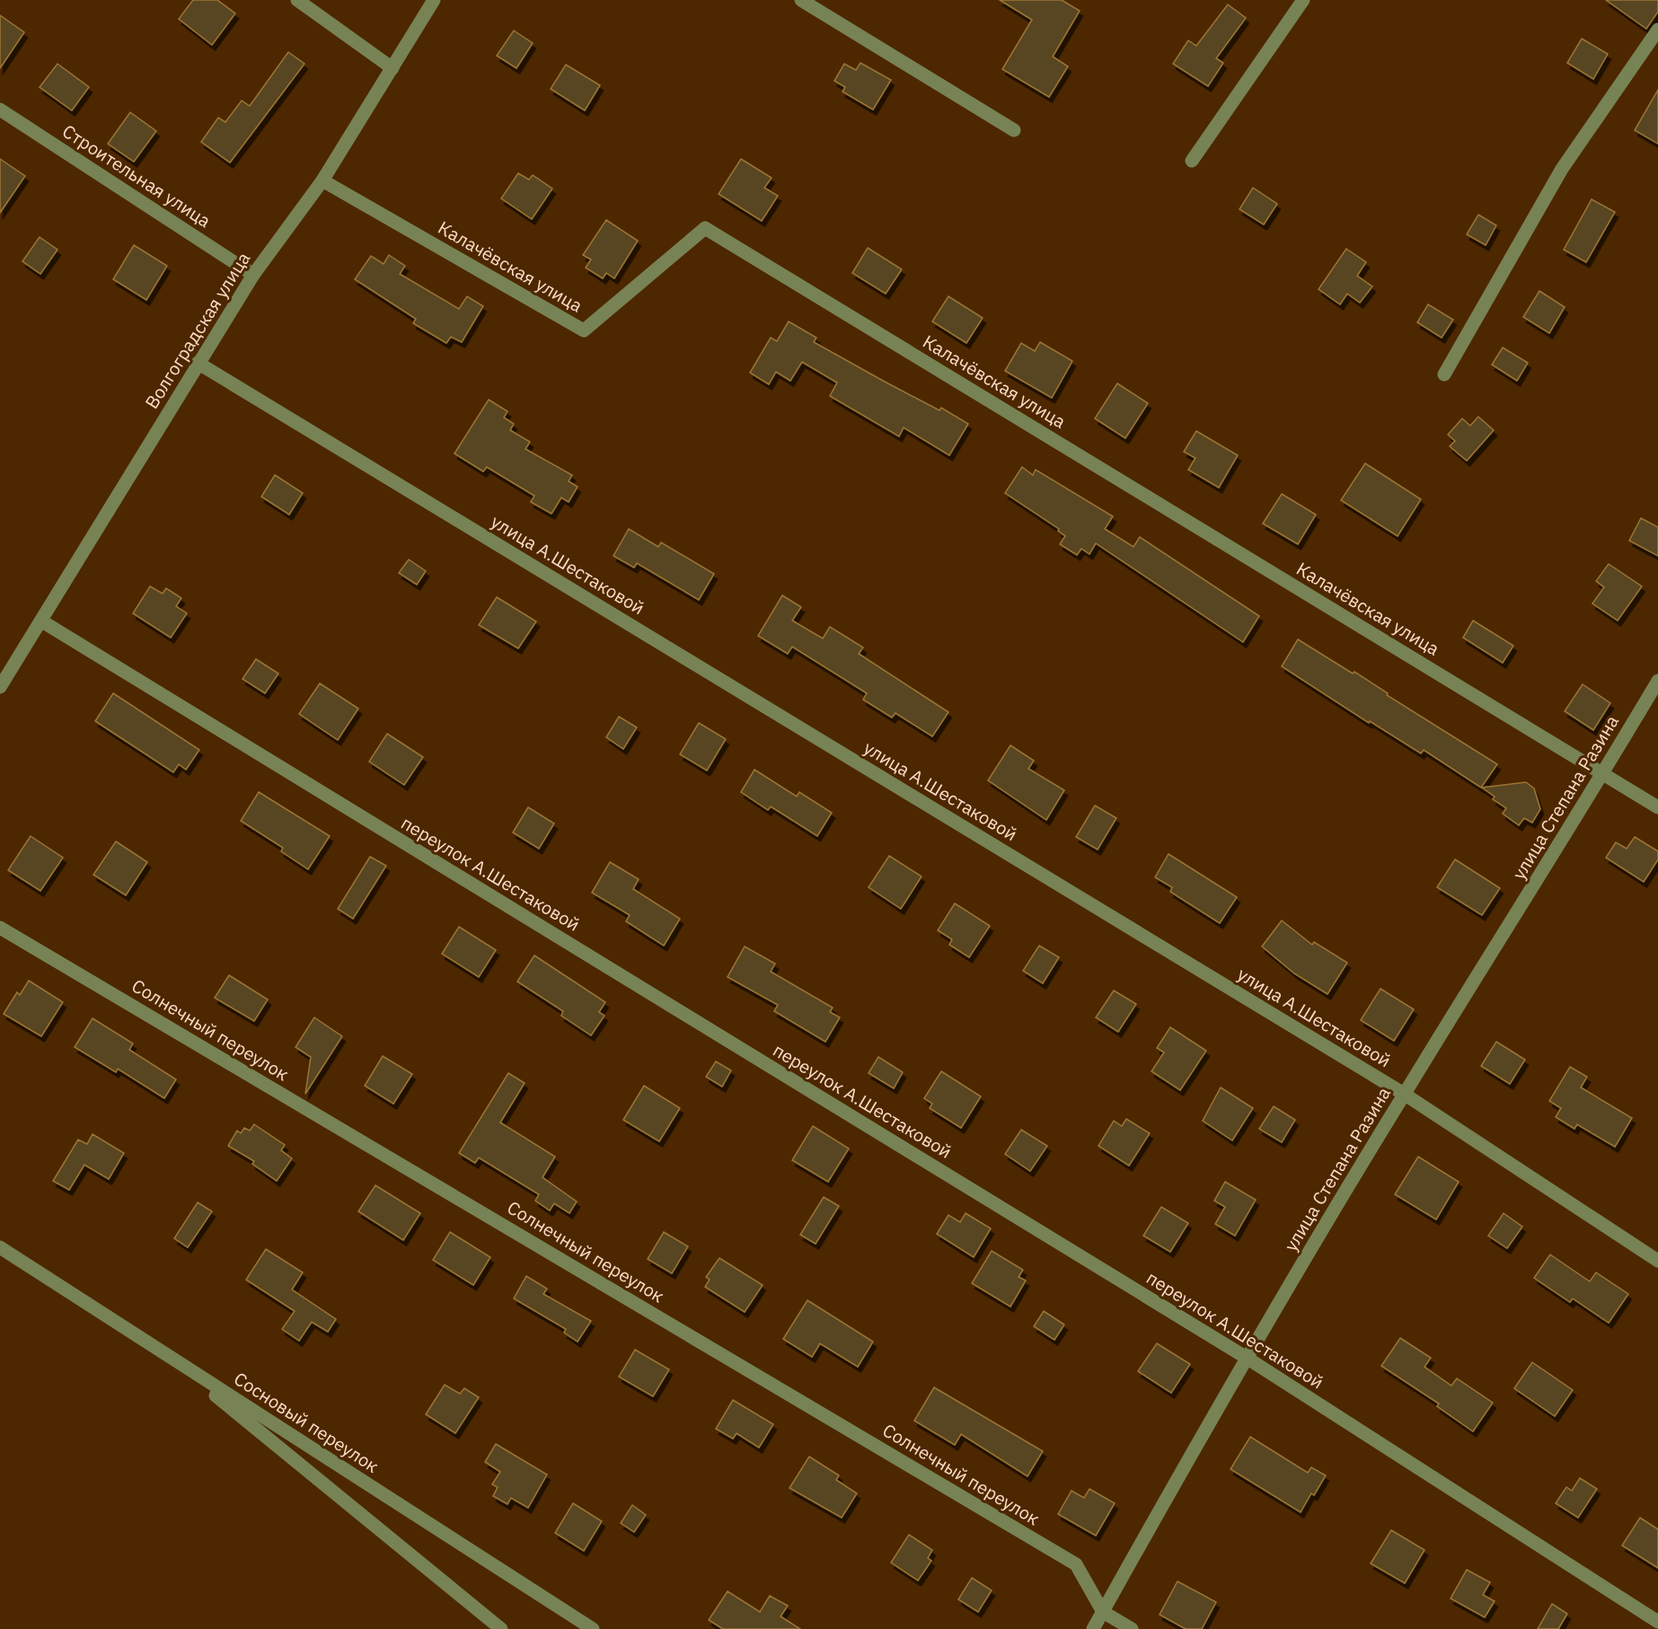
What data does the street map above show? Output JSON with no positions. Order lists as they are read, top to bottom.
{
  "streets": {
    "street": [
      "Строительная улица",
      "Калачёвская улица",
      "Волгоградская улица",
      "улица А.Шестаковой",
      "улица Степана Разина",
      "переулок А.Шестаковой",
      "Солнечный переулок",
      "Сосновый переулок"
    ]
  },
  "crossings": [
    ["Строительная улица", "Волгоградская улица"],
    ["Калачёвская улица", "Волгоградская улица"],
    ["Калачёвская улица", "улица Степана Разина"],
    ["Волгоградская улица", "улица А.Шестаковой"],
    ["Волгоградская улица", "переулок А.Шестаковой"],
    ["улица А.Шестаковой", "улица Степана Разина"],
    ["улица Степана Разина", "переулок А.Шестаковой"],
    ["улица Степана Разина", "Солнечный переулок"]
  ]
}
